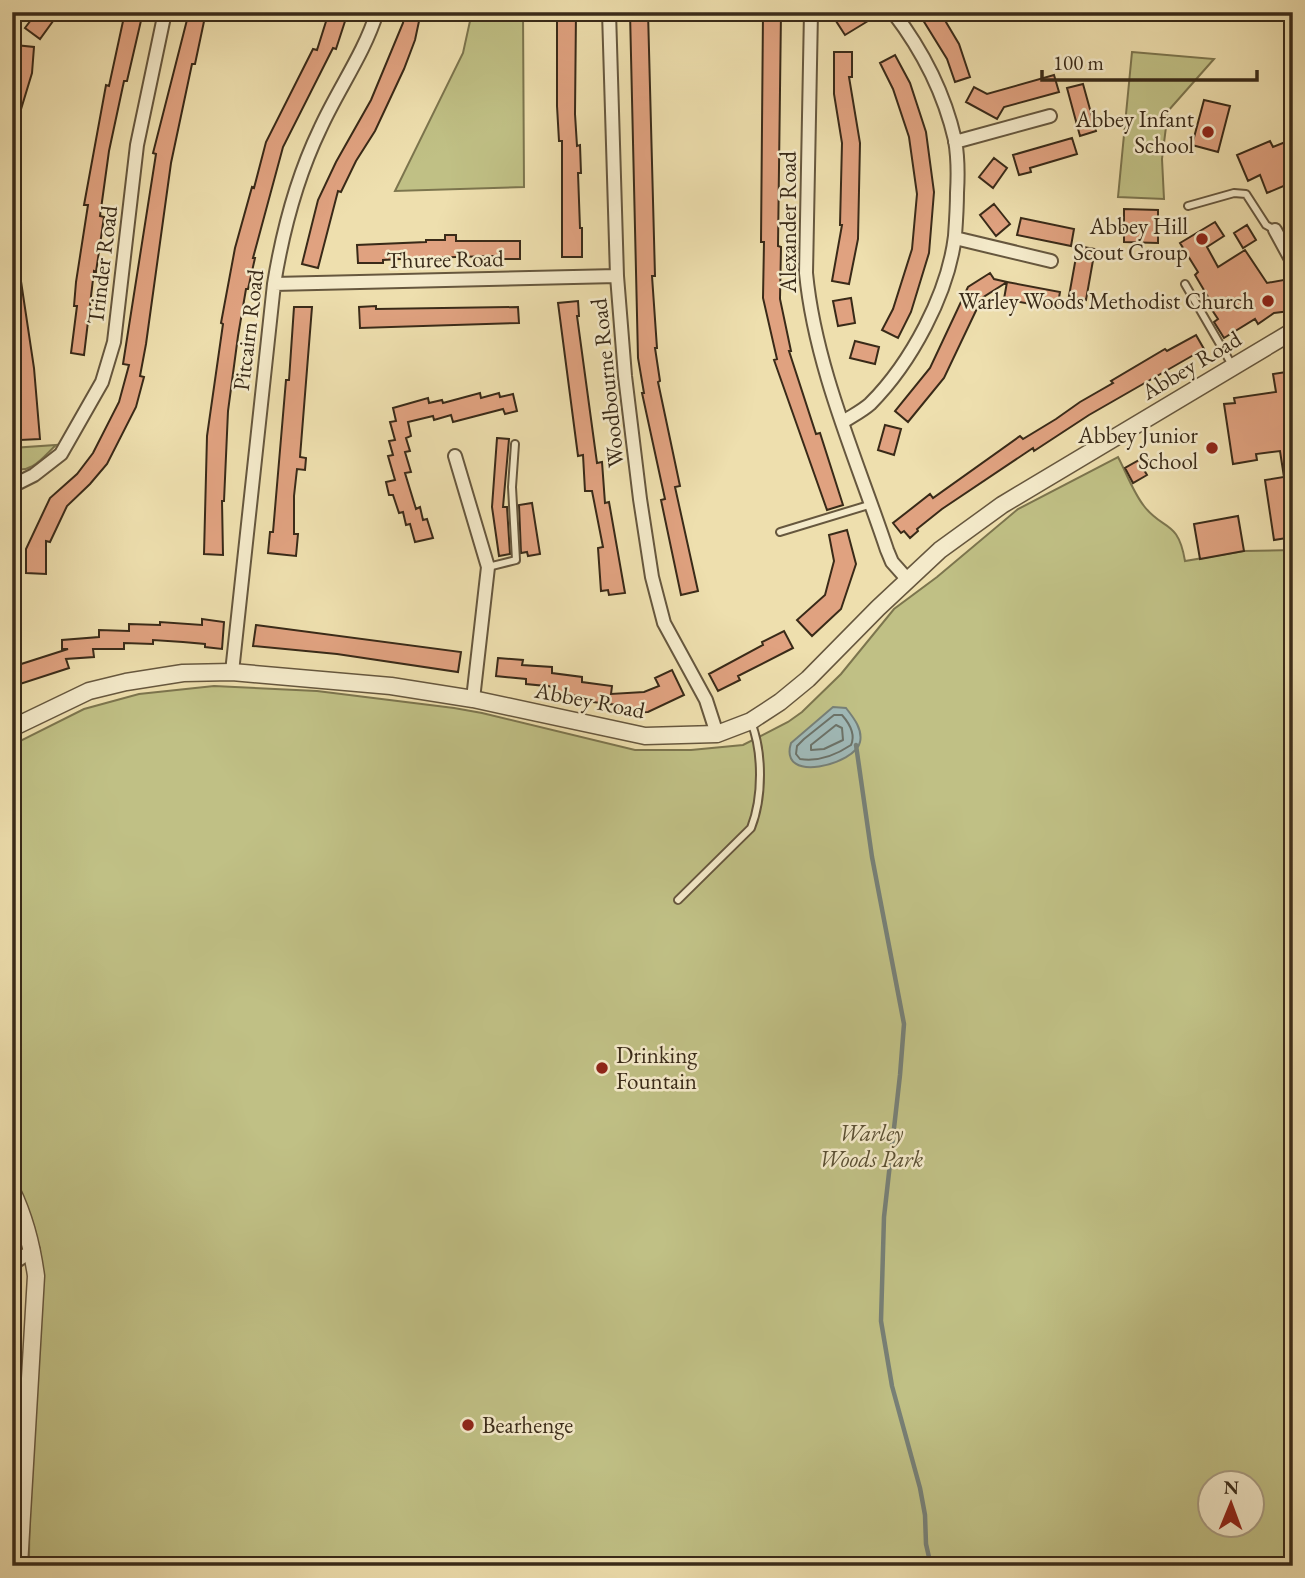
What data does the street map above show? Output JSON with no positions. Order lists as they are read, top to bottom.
{
  "streets": {
    "street": [
      "Alexander Road",
      "Thuree Road",
      "Trinder Road",
      "Pitcairn Road",
      "Abbey Road",
      "Woodbourne Road"
    ]
  },
  "crossings": [
    ["Alexander Road", "Abbey Road"],
    ["Thuree Road", "Pitcairn Road"],
    ["Thuree Road", "Woodbourne Road"],
    ["Pitcairn Road", "Abbey Road"],
    ["Abbey Road", "Woodbourne Road"]
  ],
  "parks": ["Warley Woods Park"],
  "places": [
    "Abbey Infant School",
    "Abbey Hill Scout Group",
    "Warley Woods Methodist Church",
    "Abbey Junior School",
    "Drinking Fountain",
    "Bearhenge"
  ],
  "scale_bar": "100 m",
  "north": "top"
}
